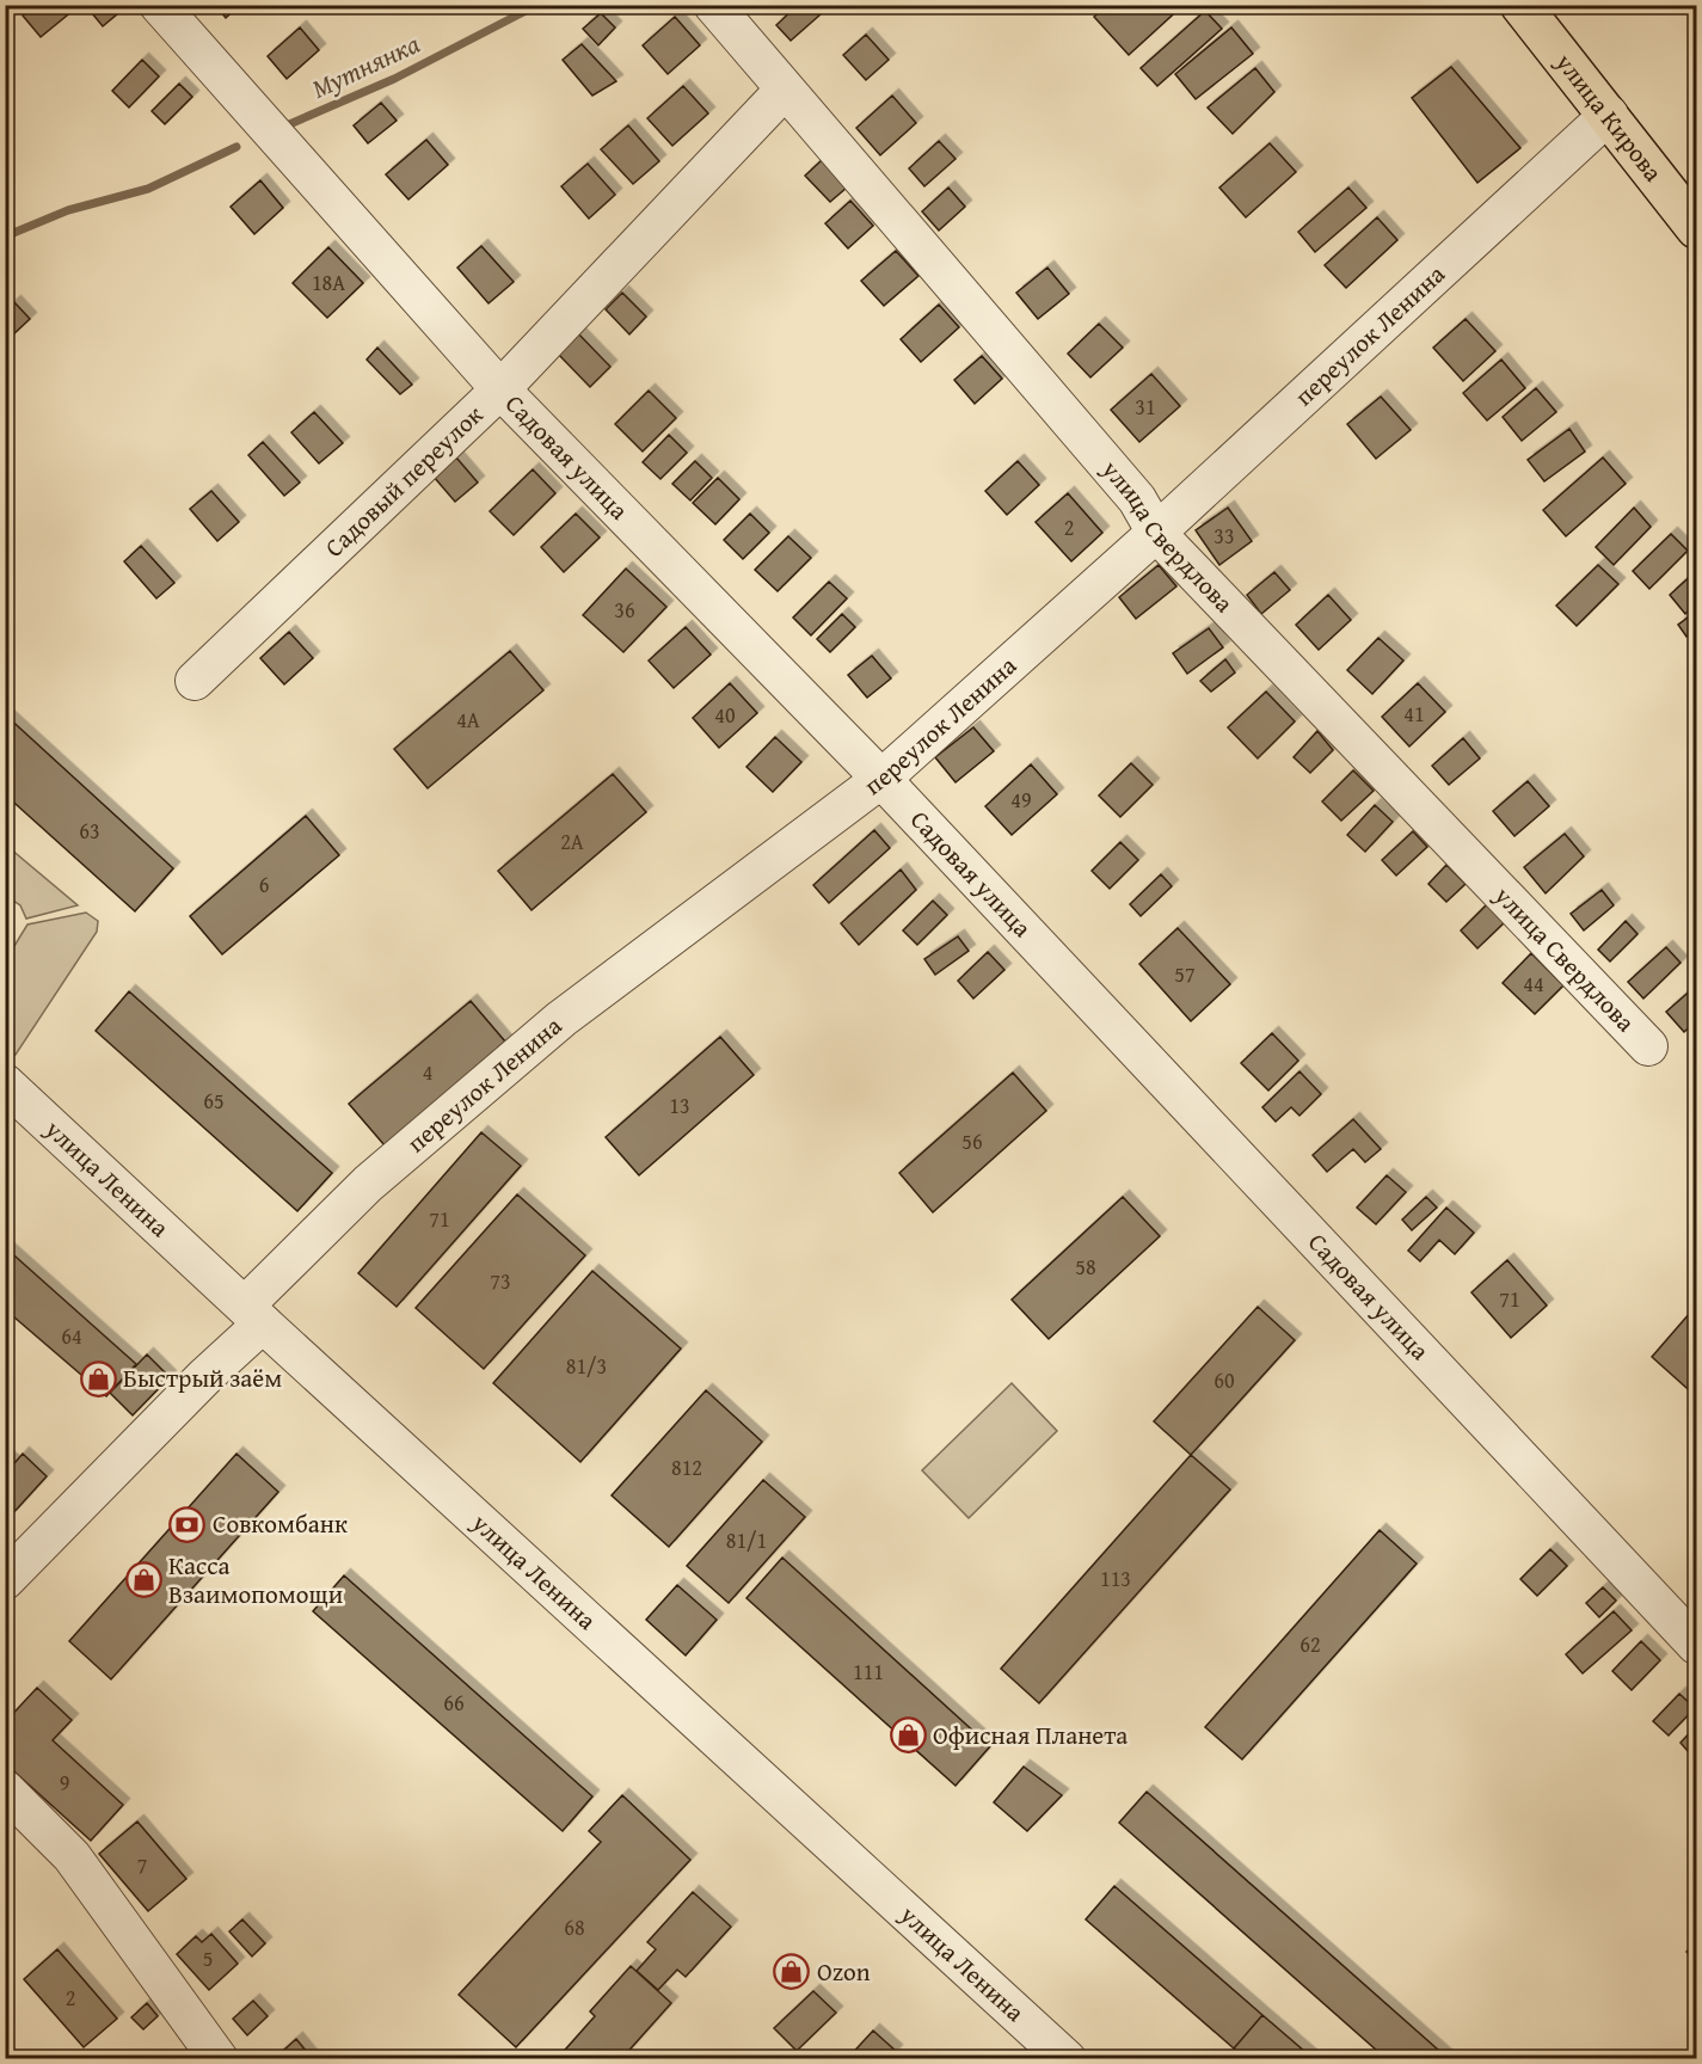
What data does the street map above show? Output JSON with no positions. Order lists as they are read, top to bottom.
{
  "streets": {
    "main road": ["улица Кирова"],
    "street": [
      "переулок Ленина",
      "Садовая улица",
      "Садовый переулок",
      "улица Свердлова",
      "улица Ленина"
    ]
  },
  "crossings": [
    ["улица Кирова", "переулок Ленина"],
    ["переулок Ленина", "Садовая улица"],
    ["переулок Ленина", "улица Свердлова"],
    ["переулок Ленина", "улица Ленина"],
    ["Садовая улица", "Садовый переулок"],
    ["Садовый переулок", "улица Свердлова"]
  ],
  "water": ["Мутнянка"],
  "places": {
    "shop": [
      "Быстрый заём",
      "Касса Взаимопомощи",
      "Офисная Планета",
      "Ozon"
    ],
    "bank": ["Совкомбанк"]
  },
  "house_numbers": [
    "18А",
    "31",
    "2",
    "33",
    "36",
    "41",
    "40",
    "4А",
    "49",
    "63",
    "2А",
    "6",
    "57",
    "44",
    "4",
    "65",
    "13",
    "56",
    "71",
    "58",
    "73",
    "71",
    "64",
    "81/3",
    "60",
    "812",
    "81/1",
    "113",
    "62",
    "111",
    "66",
    "9",
    "7",
    "68",
    "5",
    "2"
  ]
}
